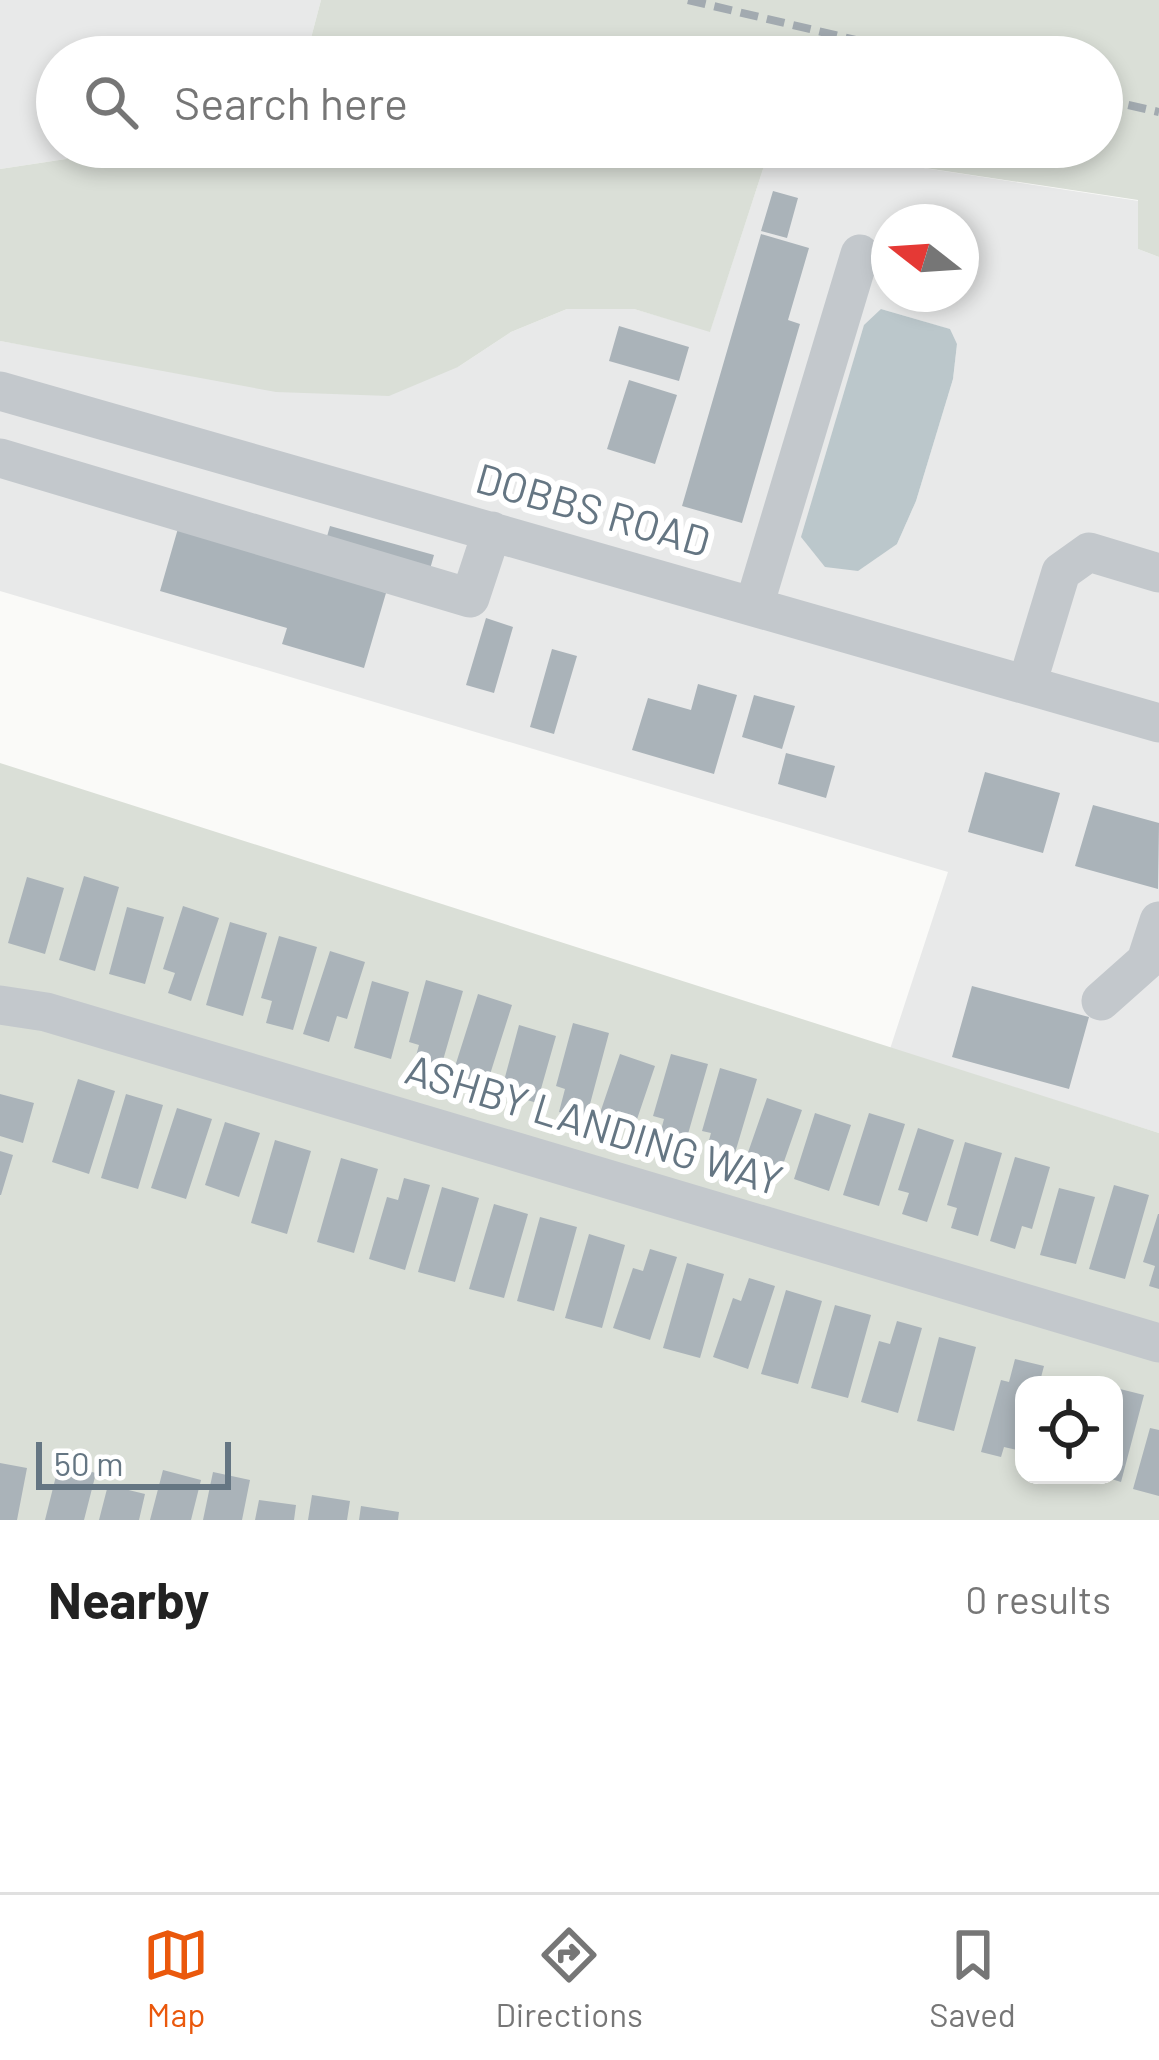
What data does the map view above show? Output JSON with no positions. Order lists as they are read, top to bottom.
{
  "streets": {
    "street": ["DOBBS ROAD", "ASHBY LANDING WAY"]
  },
  "scale_bar": "50 m",
  "north": "left",
  "page": {
    "search": "Search here",
    "scale": "50 m",
    "heading": ["Nearby", "0 results"],
    "nav": ["Map", "Directions", "Saved"]
  }
}
